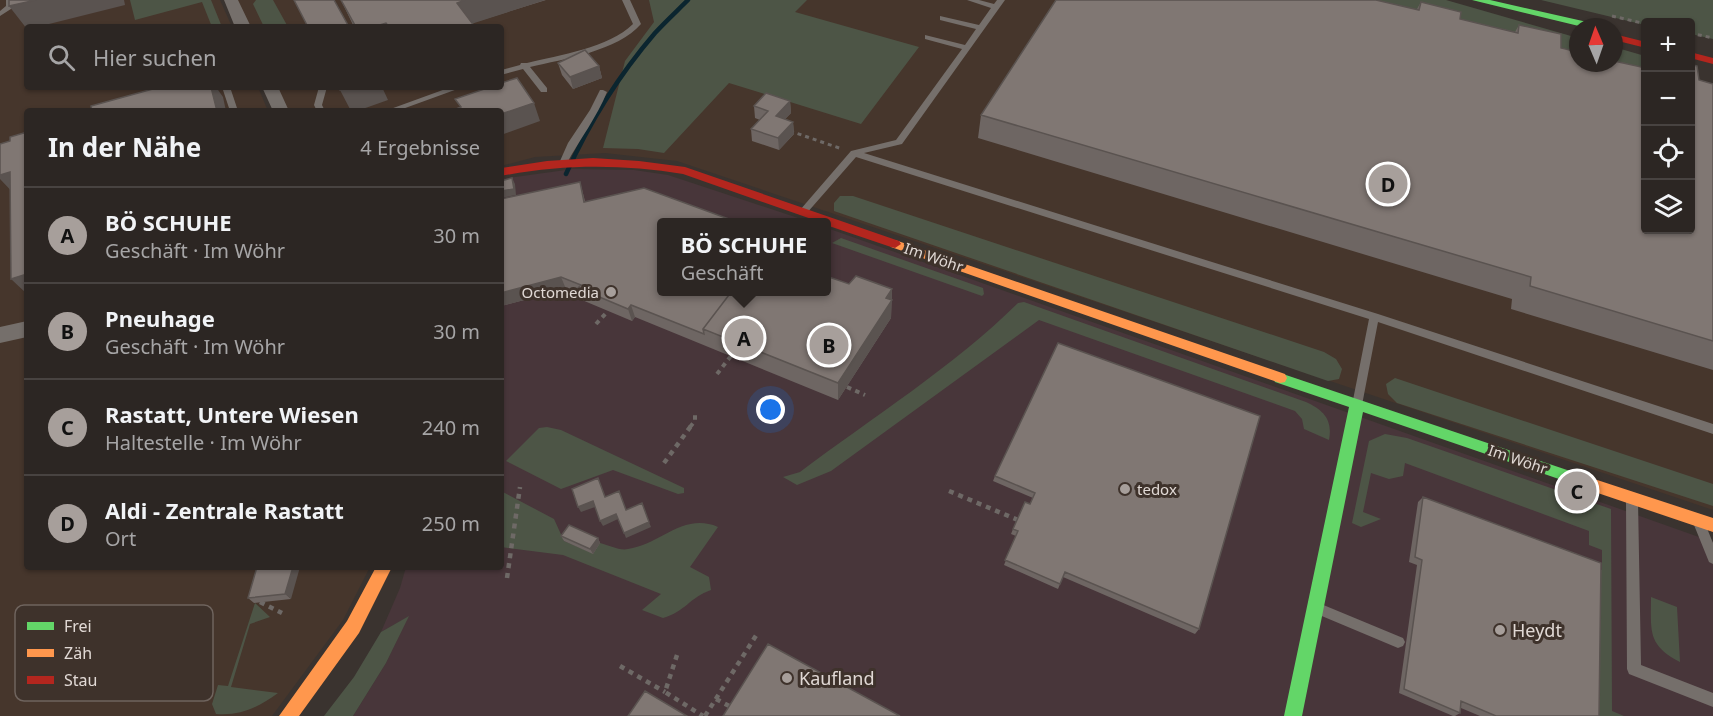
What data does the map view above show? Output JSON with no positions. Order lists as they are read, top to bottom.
{
  "streets": {
    "street": ["Im Wöhr"]
  },
  "places": [
    "Octomedia",
    "tedox",
    "Heydt",
    "Kaufland"
  ],
  "legend": ["Frei", "Zäh", "Stau"],
  "north": "top",
  "page": {
    "map_buttons": ["+", "−"],
    "search": "Hier suchen",
    "heading": ["In der Nähe", "4 Ergebnisse"],
    "pins": [
      "D",
      "A",
      "B",
      "C"
    ],
    "list": [
      {
        "mark": "A",
        "name": "BÖ SCHUHE",
        "note": "Geschäft · Im Wöhr",
        "value": "30 m"
      },
      {
        "mark": "B",
        "name": "Pneuhage",
        "note": "Geschäft · Im Wöhr",
        "value": "30 m"
      },
      {
        "mark": "C",
        "name": "Rastatt, Untere Wiesen",
        "note": "Haltestelle · Im Wöhr",
        "value": "240 m"
      },
      {
        "mark": "D",
        "name": "Aldi - Zentrale Rastatt",
        "note": "Ort",
        "value": "250 m"
      }
    ],
    "popup": ["BÖ SCHUHE", "Geschäft"]
  }
}
